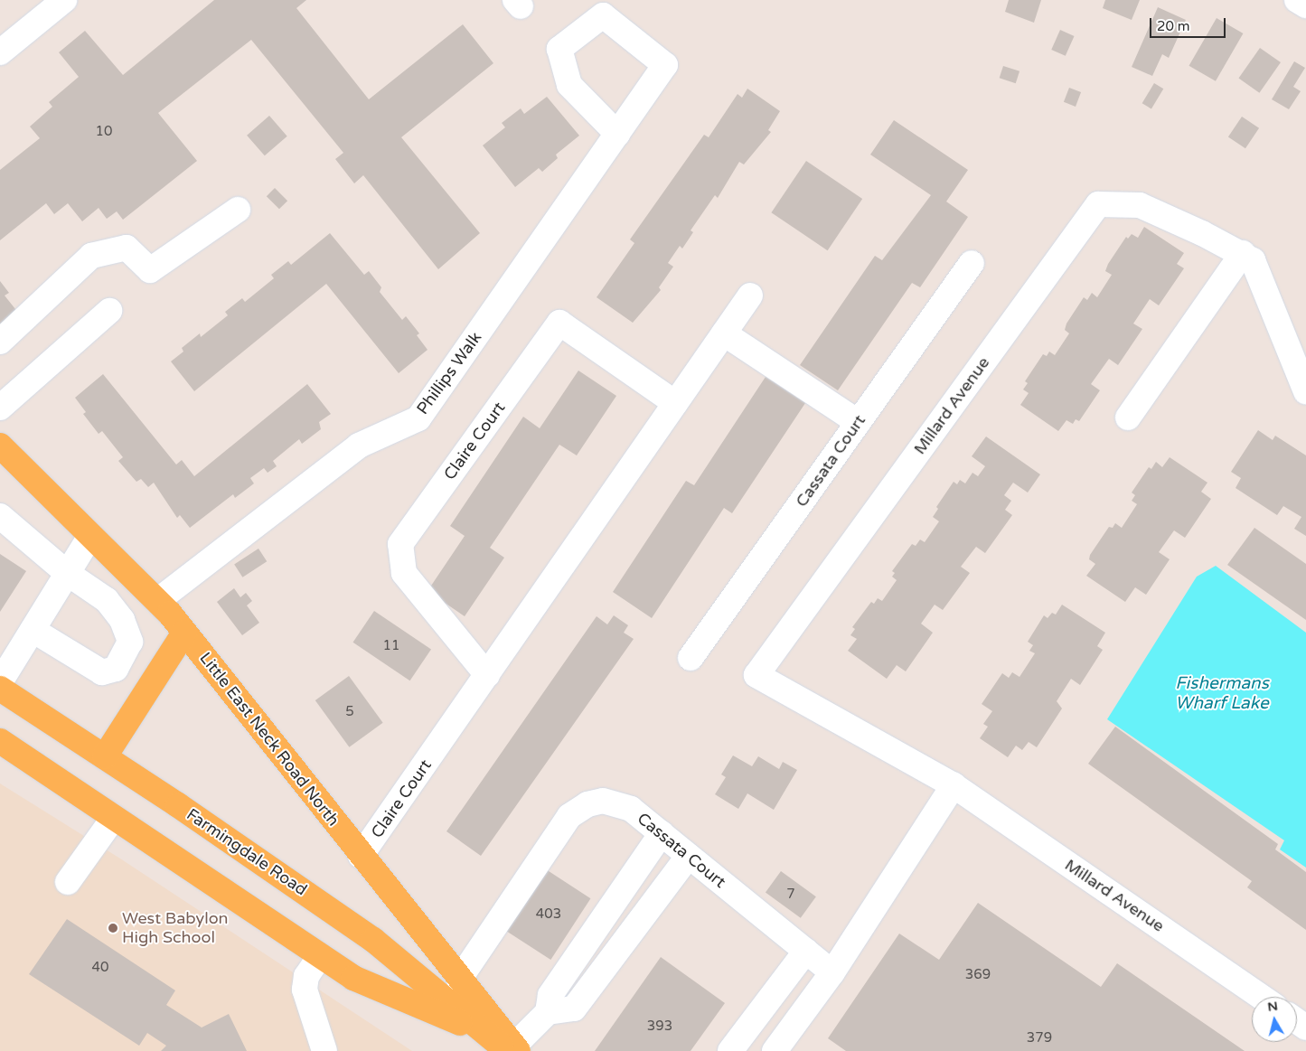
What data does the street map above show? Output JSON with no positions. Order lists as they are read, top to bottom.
{
  "streets": {
    "main road": ["Little East Neck Road North", "Farmingdale Road"],
    "street": [
      "Phillips Walk",
      "Millard Avenue",
      "Claire Court",
      "Cassata Court"
    ]
  },
  "crossings": [
    ["Phillips Walk", "Little East Neck Road North"],
    ["Claire Court", "Little East Neck Road North"],
    ["Cassata Court", "Little East Neck Road North"],
    ["Little East Neck Road North", "Farmingdale Road"]
  ],
  "water": ["Fishermans Wharf Lake"],
  "places": ["West Babylon High School"],
  "house_numbers": [
    "10",
    "11",
    "5",
    "7",
    "403",
    "40",
    "369",
    "393",
    "379"
  ],
  "scale_bar": "20 m",
  "north": "top"
}
